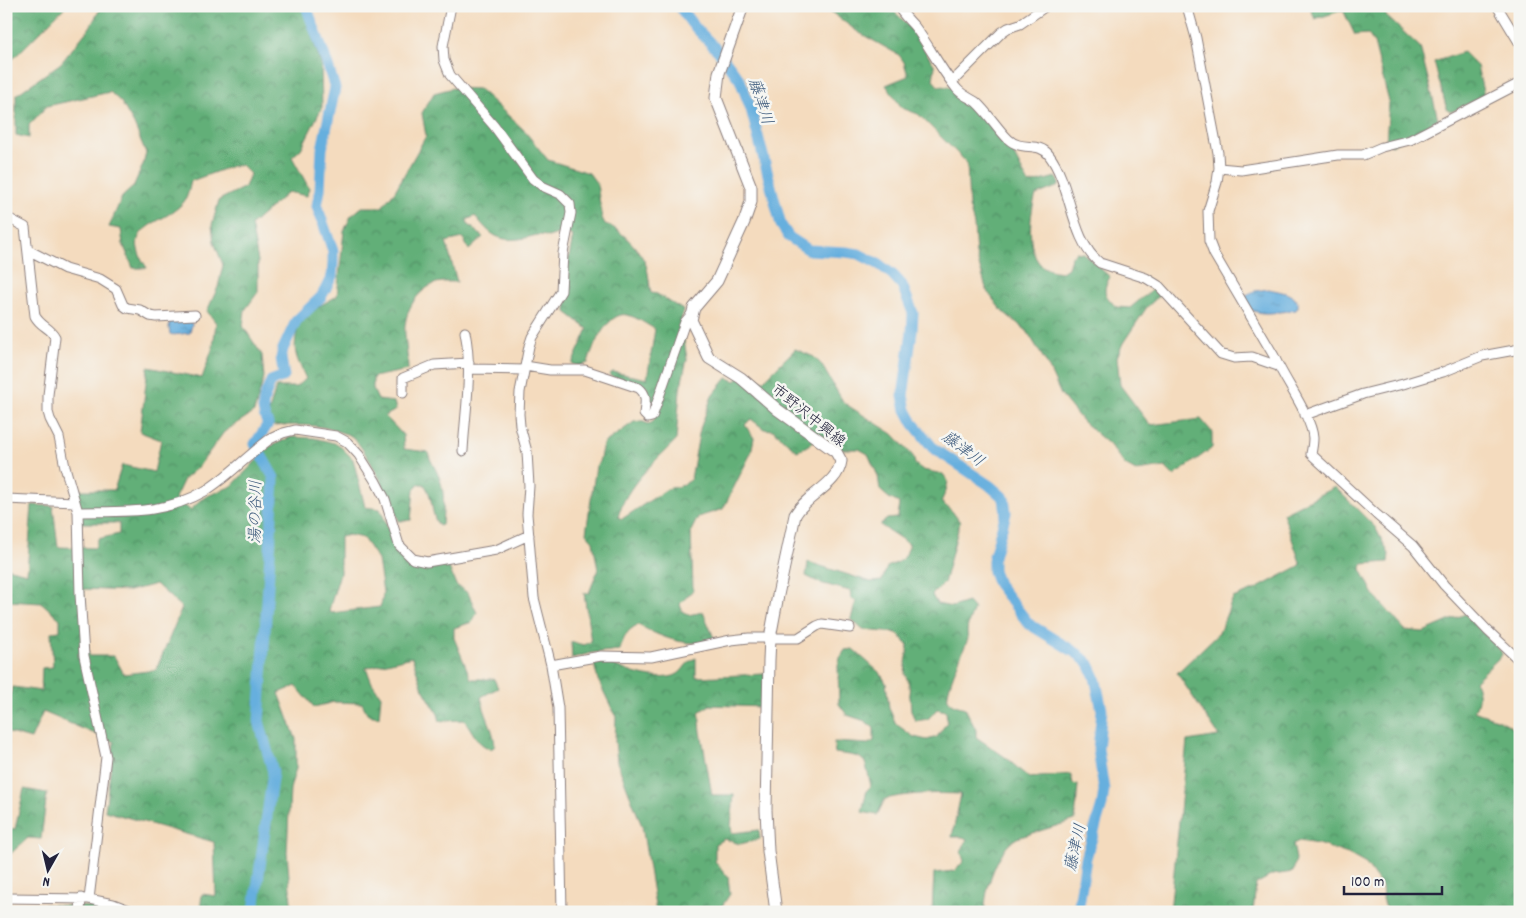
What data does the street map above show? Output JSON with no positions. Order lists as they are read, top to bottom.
{
  "streets": {
    "main road": ["市野沢中興線"]
  },
  "water": ["藤津川", "湯の谷川"],
  "scale_bar": "100 m",
  "north": "bottom"
}
